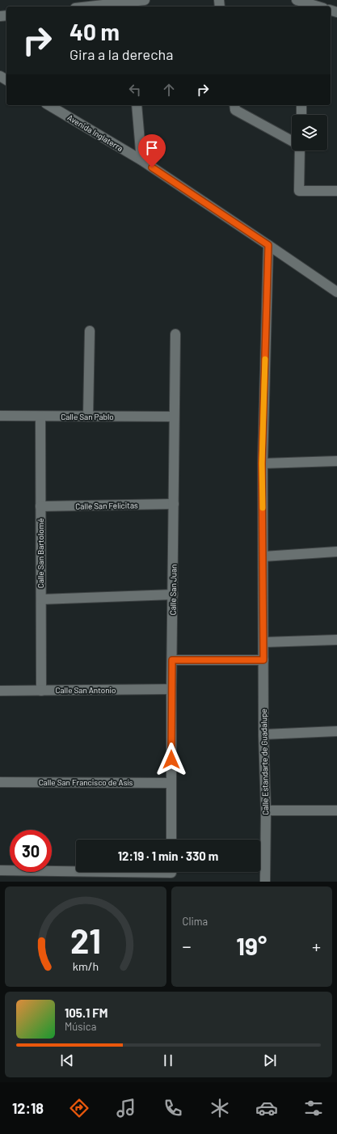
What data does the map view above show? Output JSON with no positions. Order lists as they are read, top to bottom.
{
  "streets": {
    "street": [
      "Avenida Inglaterra",
      "Calle San Pablo",
      "Calle San Felícitas",
      "Calle San Bartolomé",
      "Calle San Juan",
      "Calle San Antonio",
      "Calle Estandarte de Guadalupe",
      "Calle San Francisco de Asís"
    ]
  },
  "crossings": [
    ["Avenida Inglaterra", "Calle Estandarte de Guadalupe"],
    ["Calle San Pablo", "Calle San Bartolomé"],
    ["Calle San Pablo", "Calle San Juan"],
    ["Calle San Felícitas", "Calle San Bartolomé"],
    ["Calle San Felícitas", "Calle San Juan"],
    ["Calle San Bartolomé", "Calle San Antonio"],
    ["Calle San Juan", "Calle San Antonio"],
    ["Calle San Juan", "Calle San Francisco de Asís"]
  ],
  "page": {
    "turn": ["40 m", "Gira a la derecha"],
    "limit": "30",
    "trip": "12:19 · 1 min · 330 m",
    "tile": "Clima",
    "heat": ["−", "19°", "+"],
    "song": ["105.1 FM", "Música"],
    "tabs": "12:18",
    "gauge": ["21", "km/h"]
  }
}
